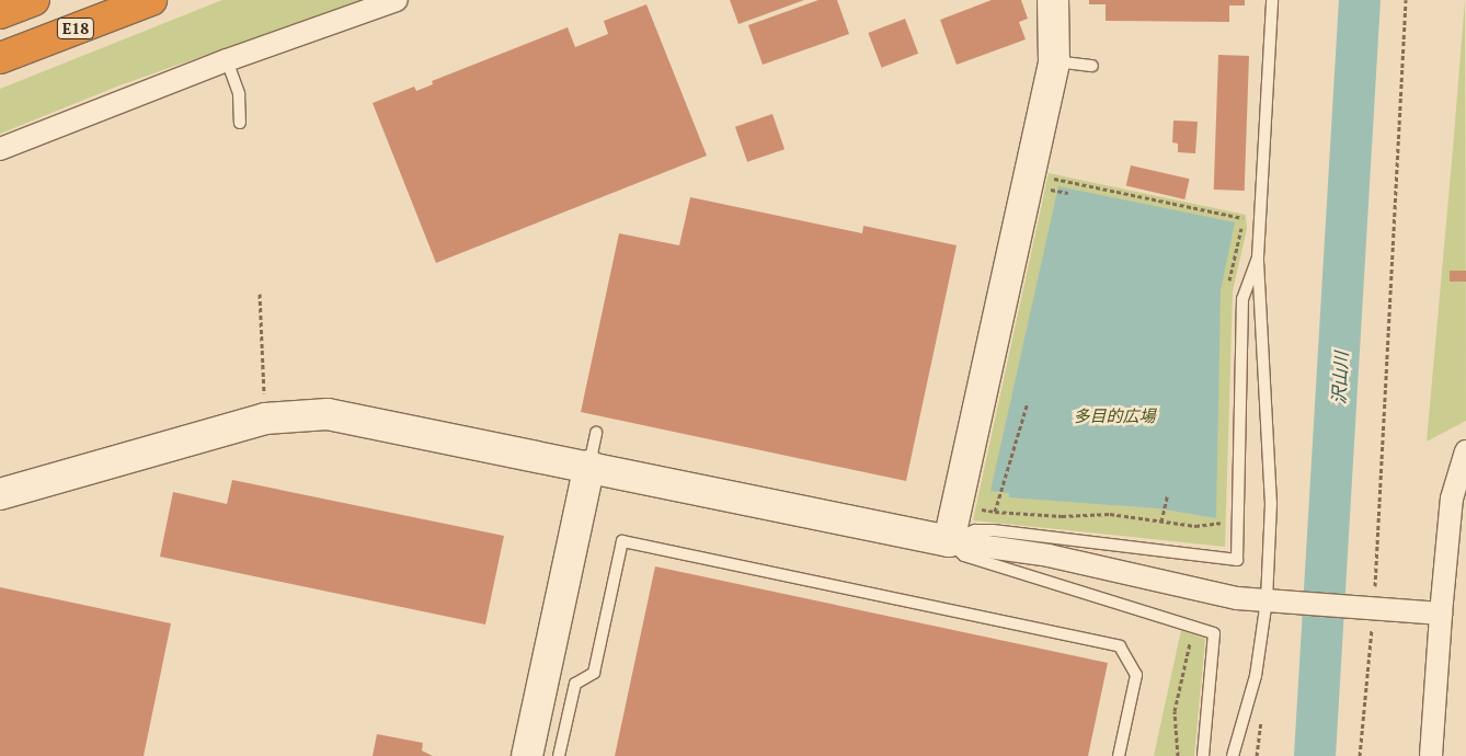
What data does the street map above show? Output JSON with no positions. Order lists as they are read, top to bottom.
{
  "streets": {
    "highway": ["E18"]
  },
  "water": ["沢山川"],
  "parks": ["多目的広場"]
}
